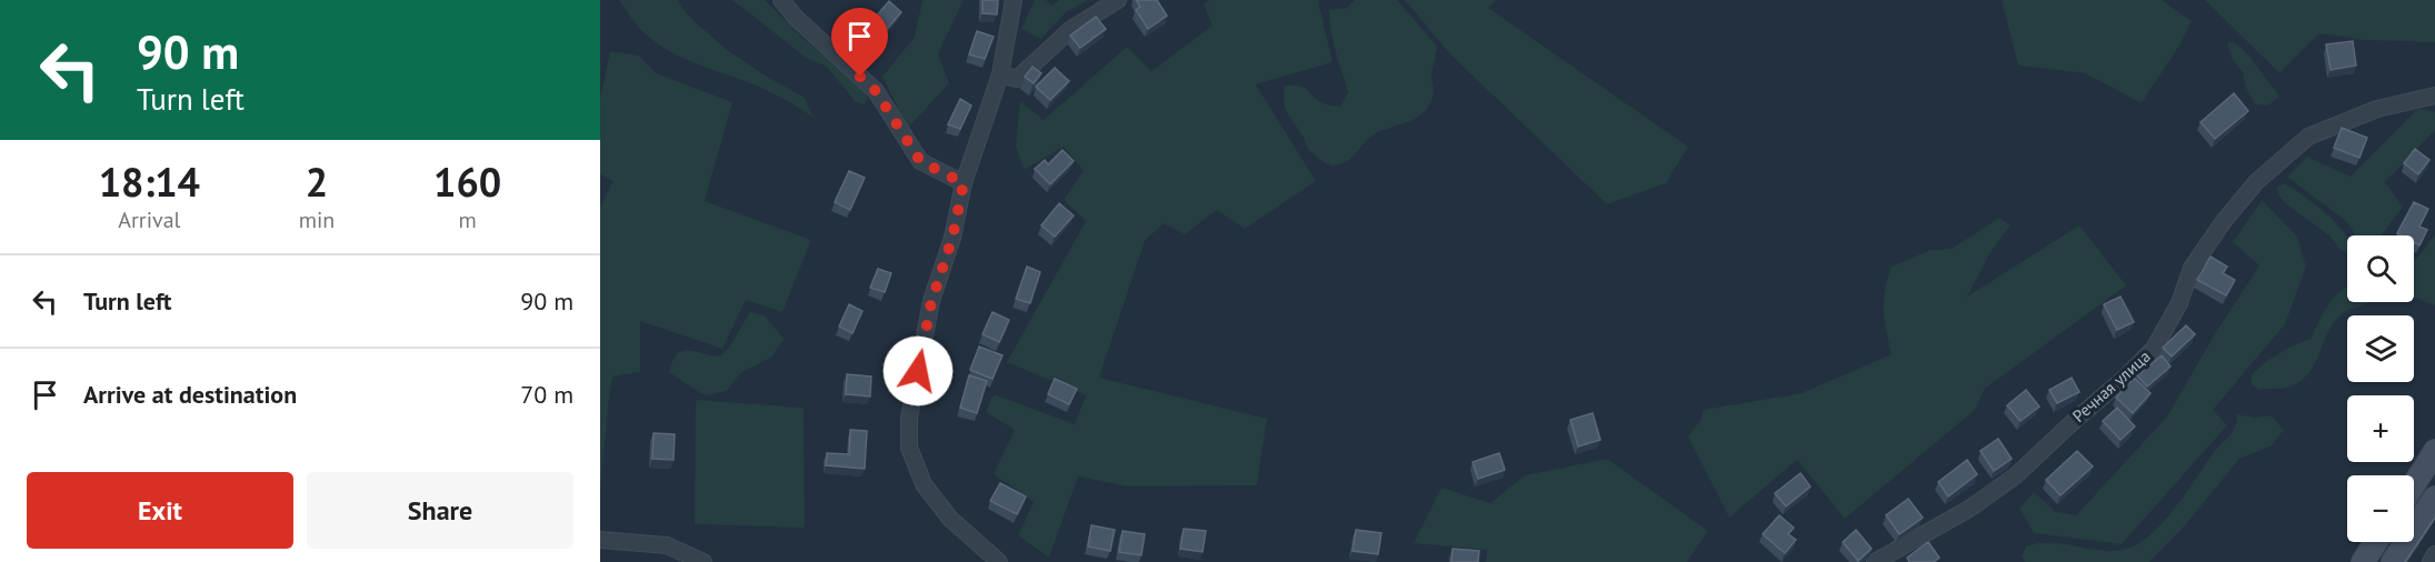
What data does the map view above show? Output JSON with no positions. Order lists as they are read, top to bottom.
{
  "streets": {
    "street": ["Речная улица"]
  },
  "page": {
    "turn": ["90 m", "Turn left"],
    "eta": [
      "18:14",
      "Arrival",
      "2",
      "min",
      "160",
      "m"
    ],
    "map_buttons": ["+", "−"],
    "list": [
      {
        "name": "Turn left",
        "value": "90 m"
      },
      {
        "name": "Arrive at destination",
        "value": "70 m"
      }
    ],
    "buttons": ["Exit", "Share"]
  }
}
